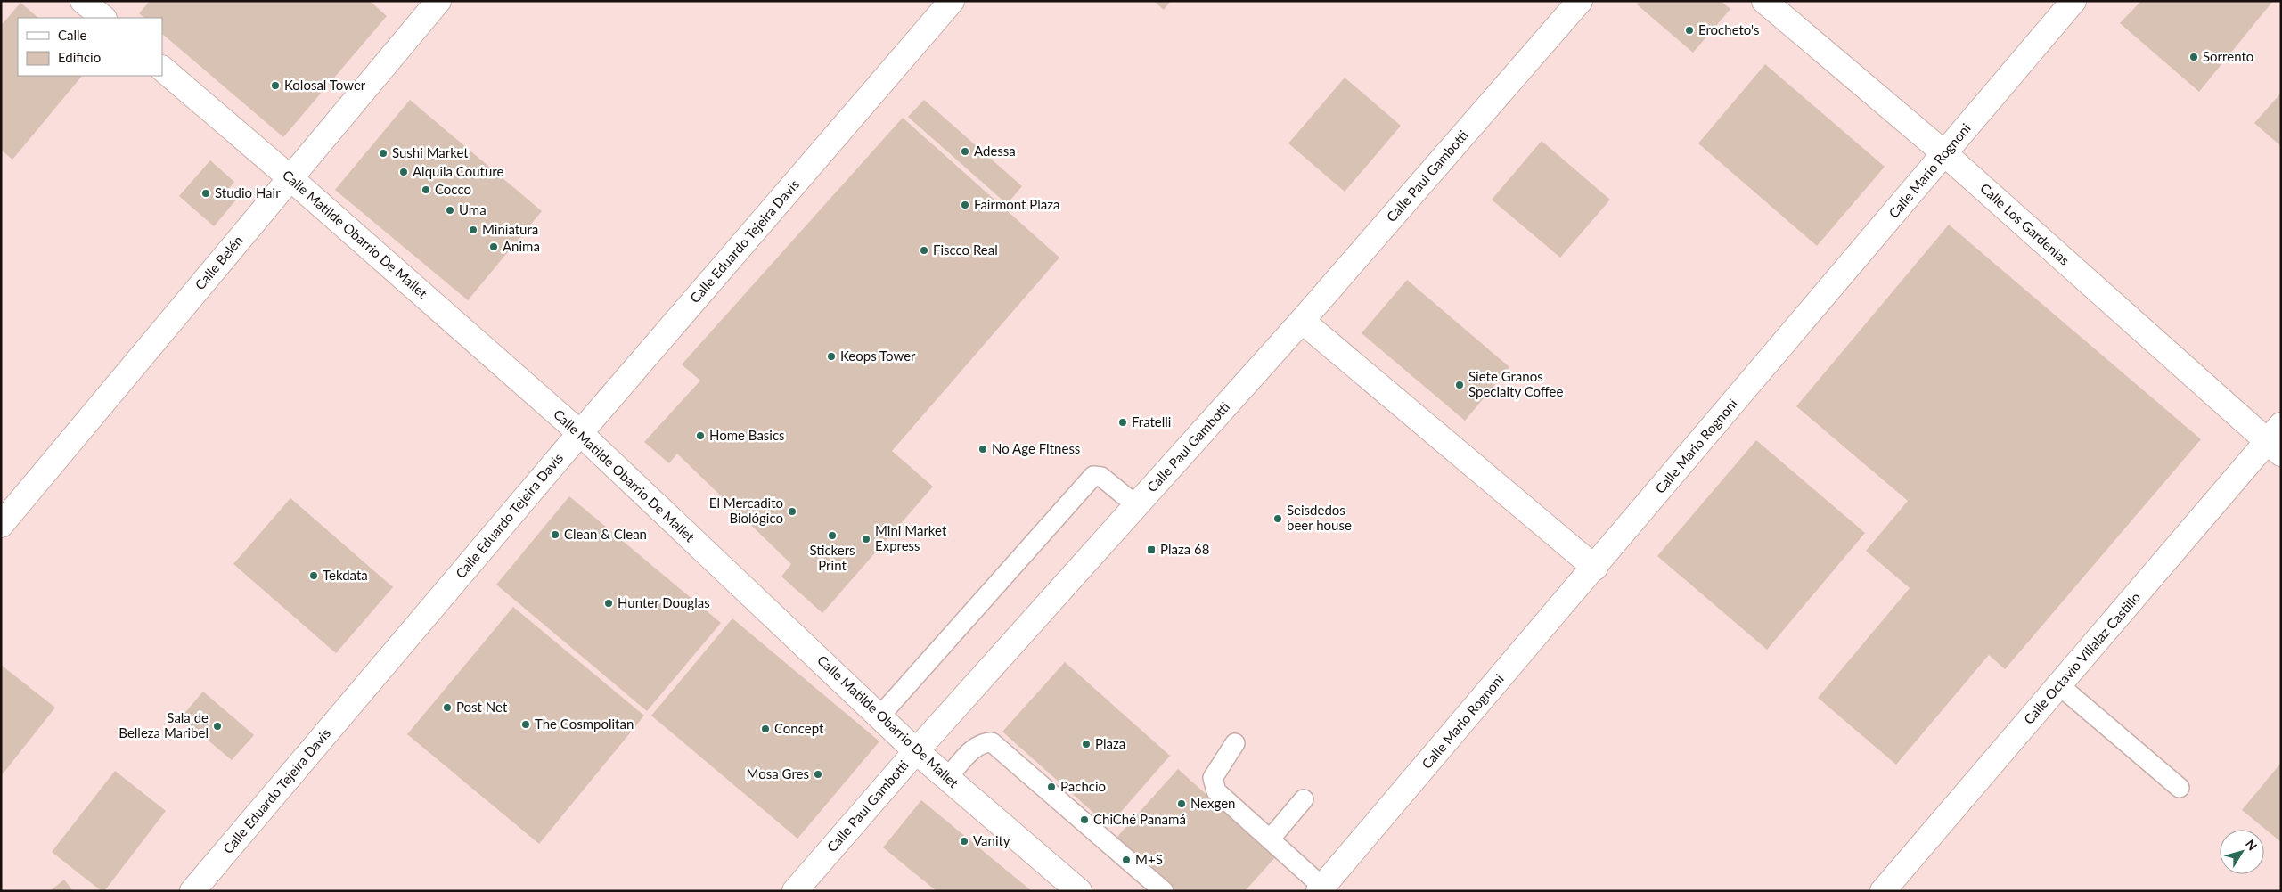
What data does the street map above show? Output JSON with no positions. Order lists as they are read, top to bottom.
{
  "streets": {
    "street": [
      "Calle Mario Rognoni",
      "Calle Paul Gambotti",
      "Calle Los Gardenias",
      "Calle Matilde Obarrio De Mallet",
      "Calle Eduardo Tejeira Davis",
      "Calle Belén",
      "Calle Octavio Villaláz Castillo"
    ]
  },
  "crossings": [
    ["Calle Mario Rognoni", "Calle Los Gardenias"],
    ["Calle Paul Gambotti", "Calle Matilde Obarrio De Mallet"],
    ["Calle Los Gardenias", "Calle Octavio Villaláz Castillo"],
    ["Calle Matilde Obarrio De Mallet", "Calle Eduardo Tejeira Davis"],
    ["Calle Matilde Obarrio De Mallet", "Calle Belén"]
  ],
  "places": {
    "other": [
      "Erocheto's",
      "Sorrento",
      "Kolosal Tower",
      "Adessa",
      "Sushi Market",
      "Alquila Couture",
      "Cocco",
      "Studio Hair",
      "Fairmont Plaza",
      "Uma",
      "Miniatura",
      "Anima",
      "Fiscco Real",
      "Keops Tower",
      "Siete Granos Specialty Coffee",
      "Fratelli",
      "Home Basics",
      "No Age Fitness",
      "El Mercadito Biológico",
      "Seisdedos beer house",
      "Clean & Clean",
      "Stickers Print",
      "Mini Market Express",
      "Tekdata",
      "Hunter Douglas",
      "Post Net",
      "The Cosmpolitan",
      "Sala de Belleza Maribel",
      "Concept",
      "Plaza",
      "Mosa Gres",
      "Pachcio",
      "Nexgen",
      "ChiChé Panamá",
      "Vanity",
      "M+S"
    ],
    "transit": ["Plaza 68"]
  },
  "legend": ["Calle", "Edificio"],
  "north": "top right"
}
